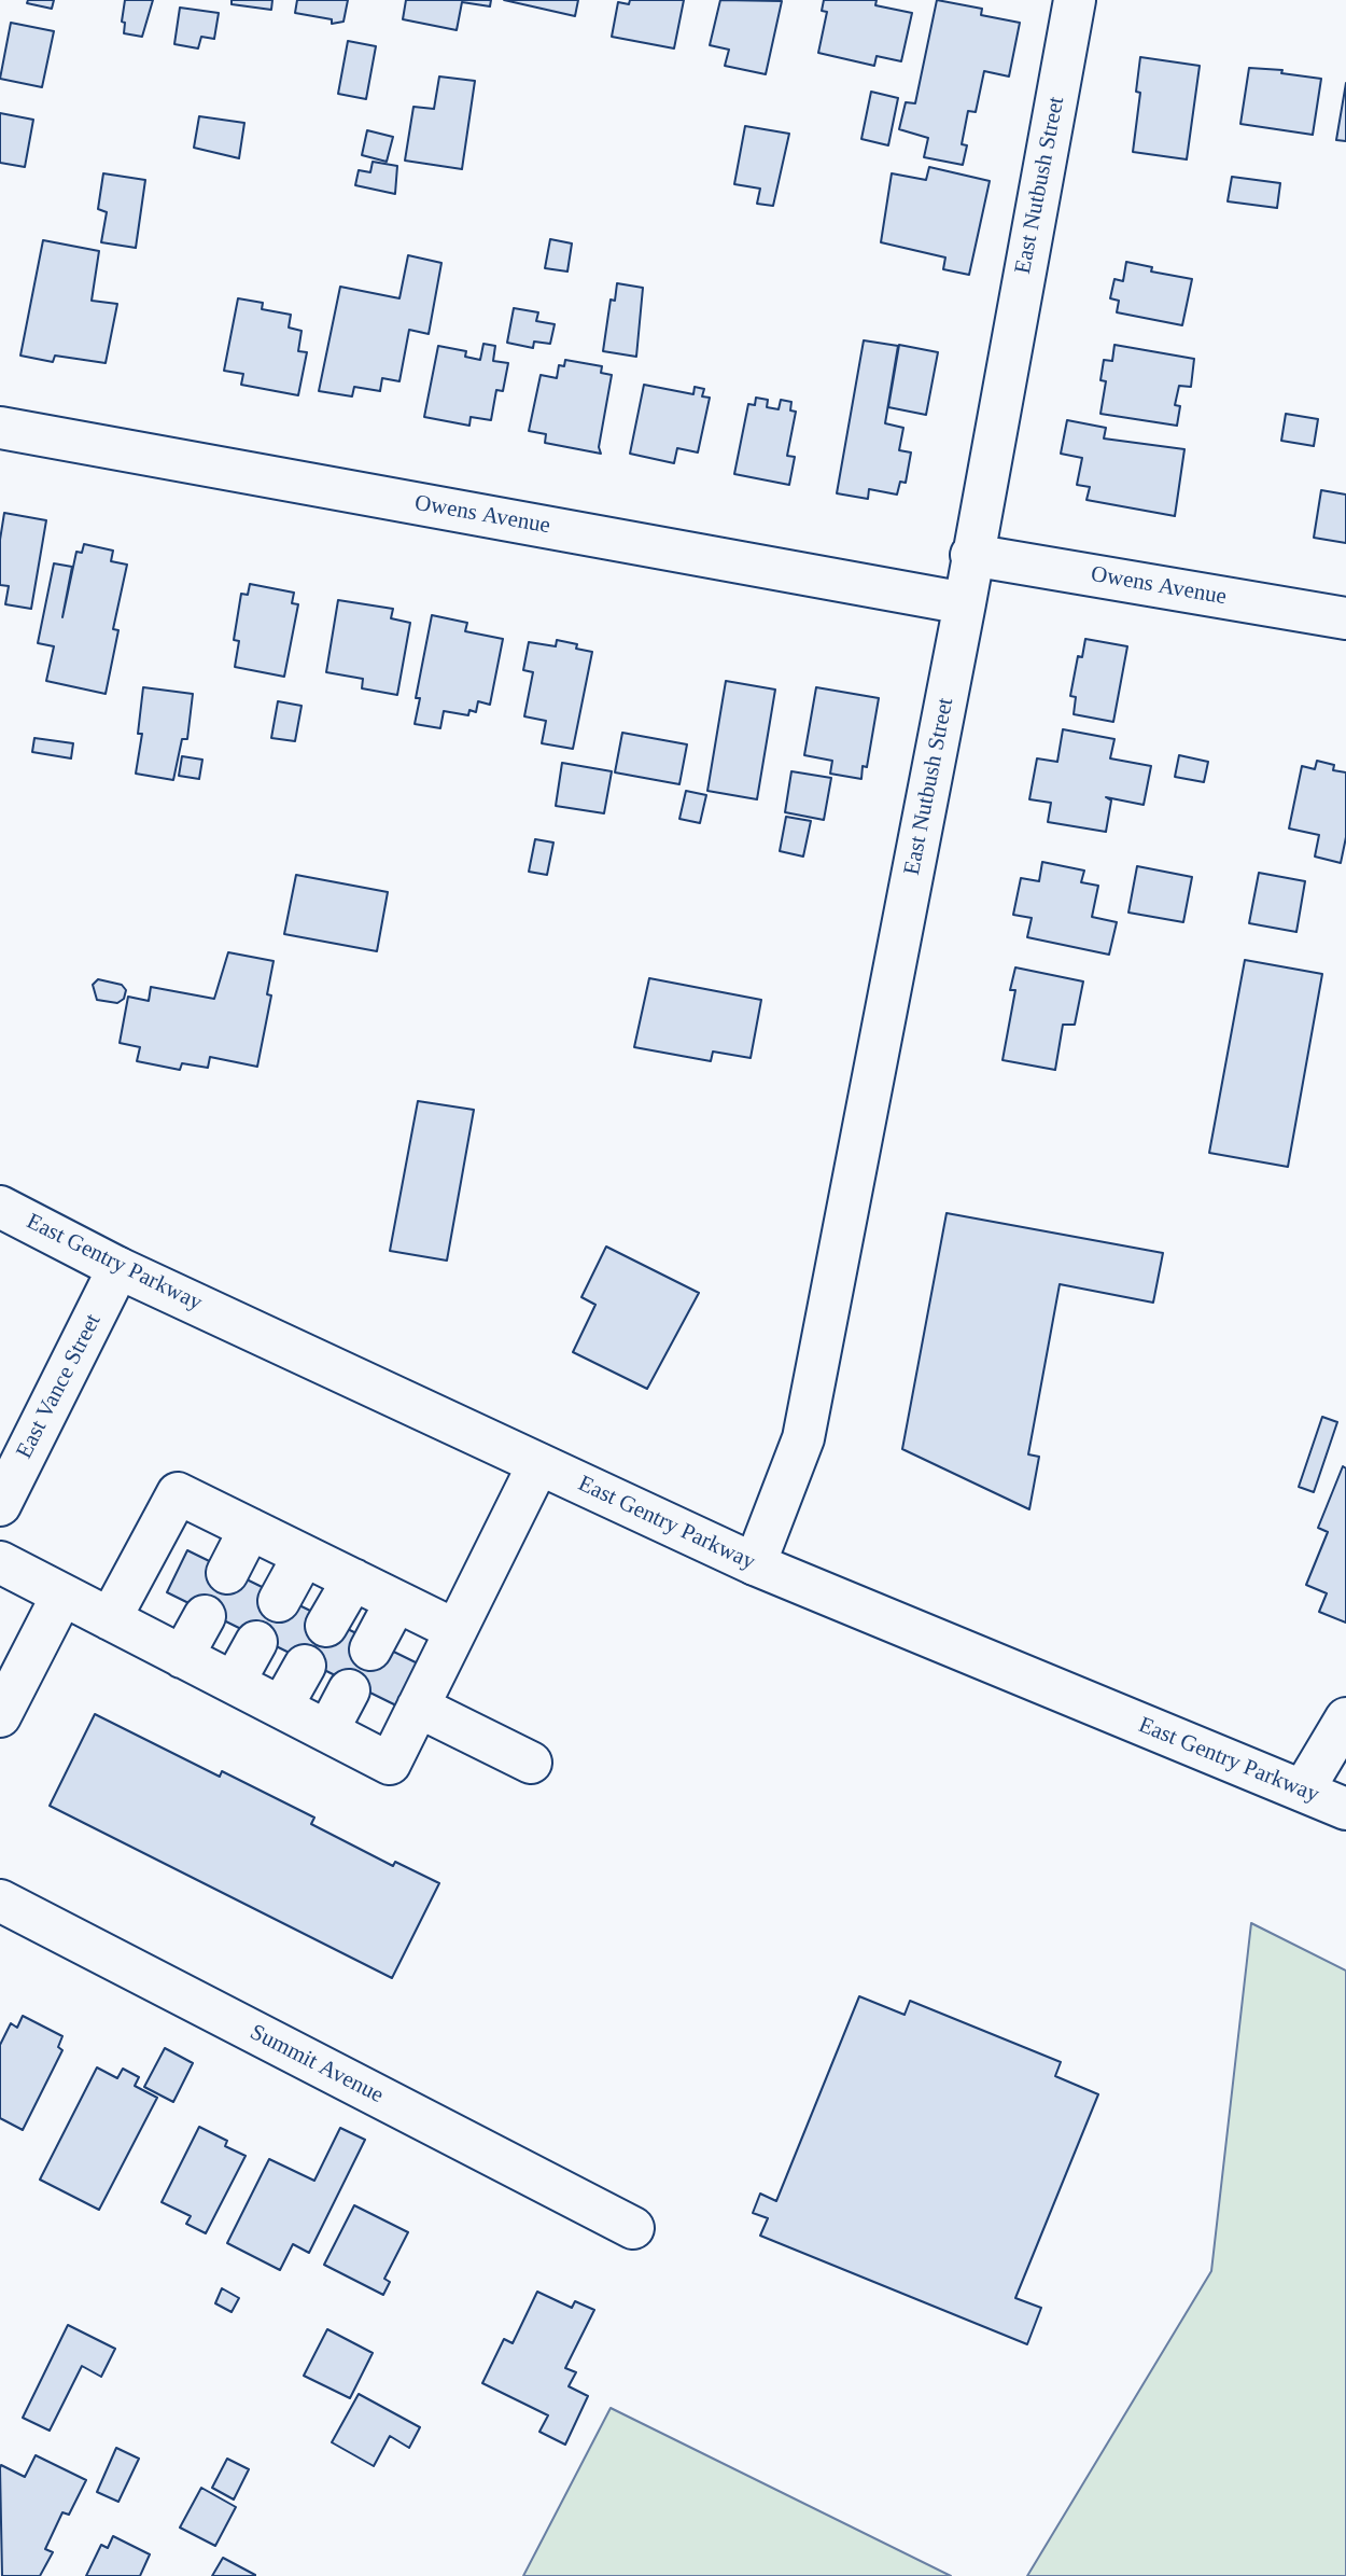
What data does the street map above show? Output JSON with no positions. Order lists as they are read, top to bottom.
{
  "streets": {
    "street": [
      "East Nutbush Street",
      "Owens Avenue",
      "East Gentry Parkway",
      "East Vance Street",
      "Summit Avenue"
    ]
  },
  "crossings": [
    ["East Nutbush Street", "Owens Avenue"],
    ["East Nutbush Street", "East Gentry Parkway"],
    ["East Gentry Parkway", "East Vance Street"]
  ]
}
